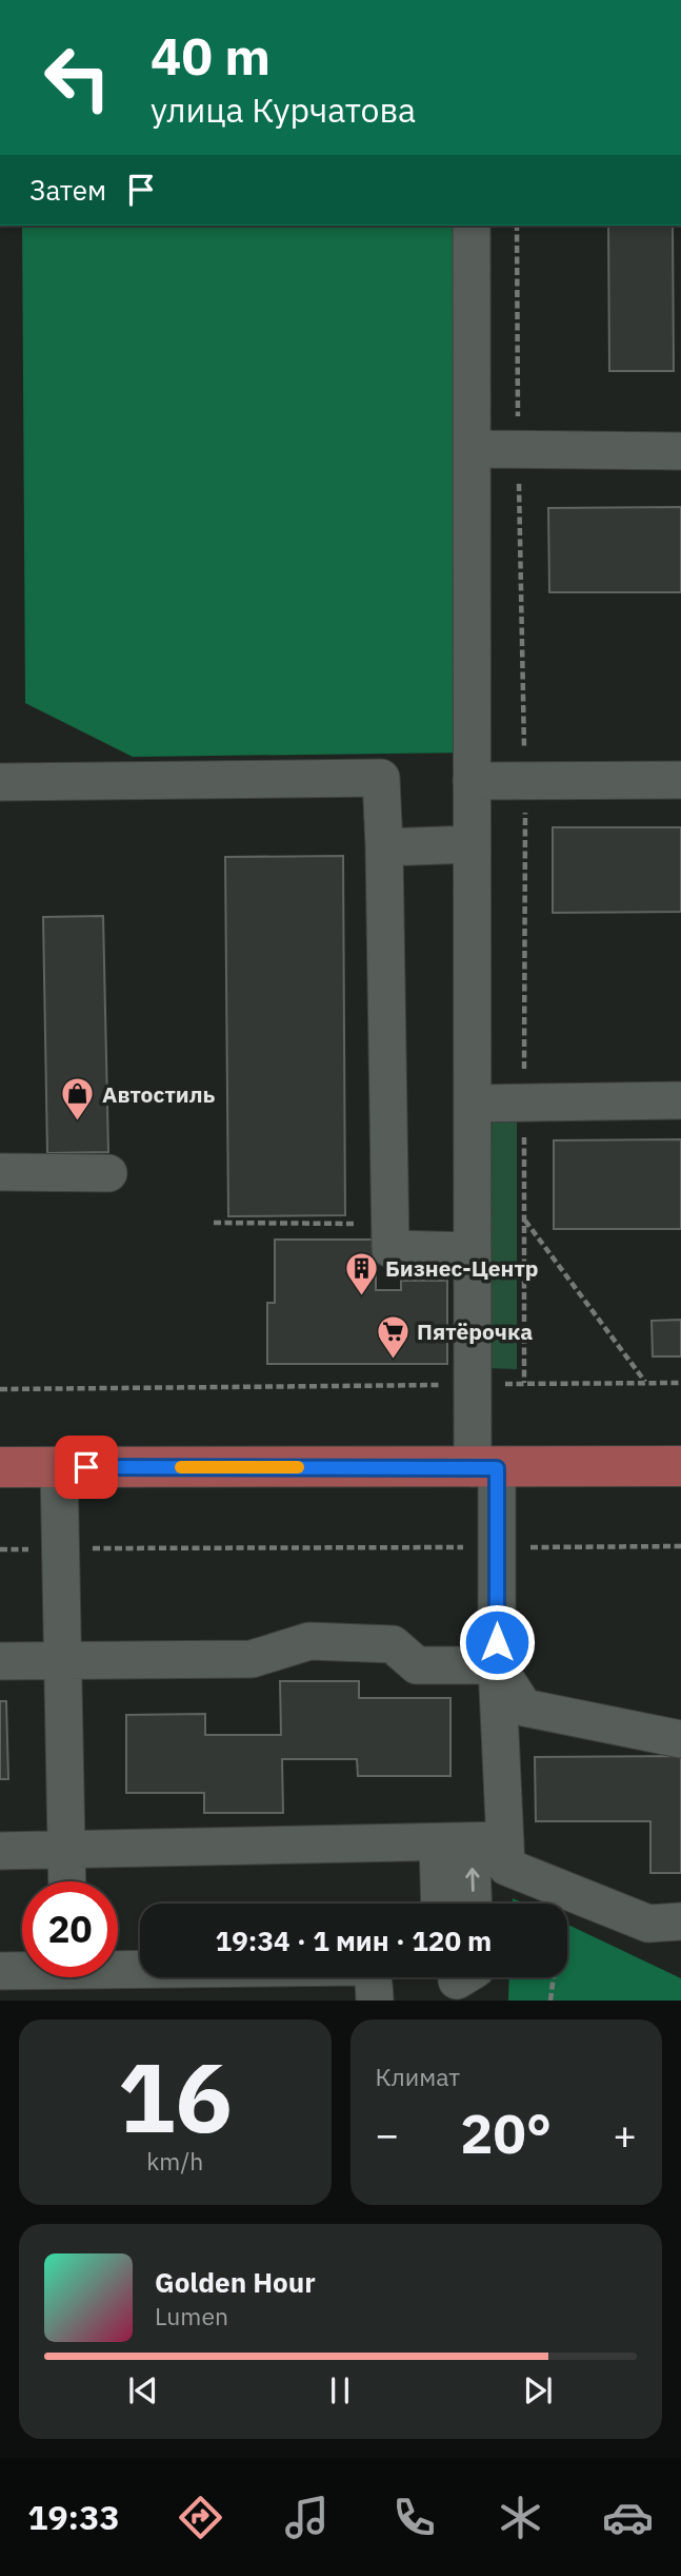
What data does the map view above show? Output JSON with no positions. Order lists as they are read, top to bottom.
{
  "places": {
    "shop": ["Автостиль"],
    "building": ["Бизнес-Центр"],
    "supermarket": ["Пятёрочка"]
  },
  "page": {
    "turn": ["40 m", "улица Курчатова"],
    "then": "Затем",
    "limit": "20",
    "trip": "19:34 · 1 мин · 120 m",
    "tile": [
      ["16", "km/h"],
      "Климат"
    ],
    "heat": ["−", "20°", "+"],
    "song": ["Golden Hour", "Lumen"],
    "tabs": "19:33"
  }
}
